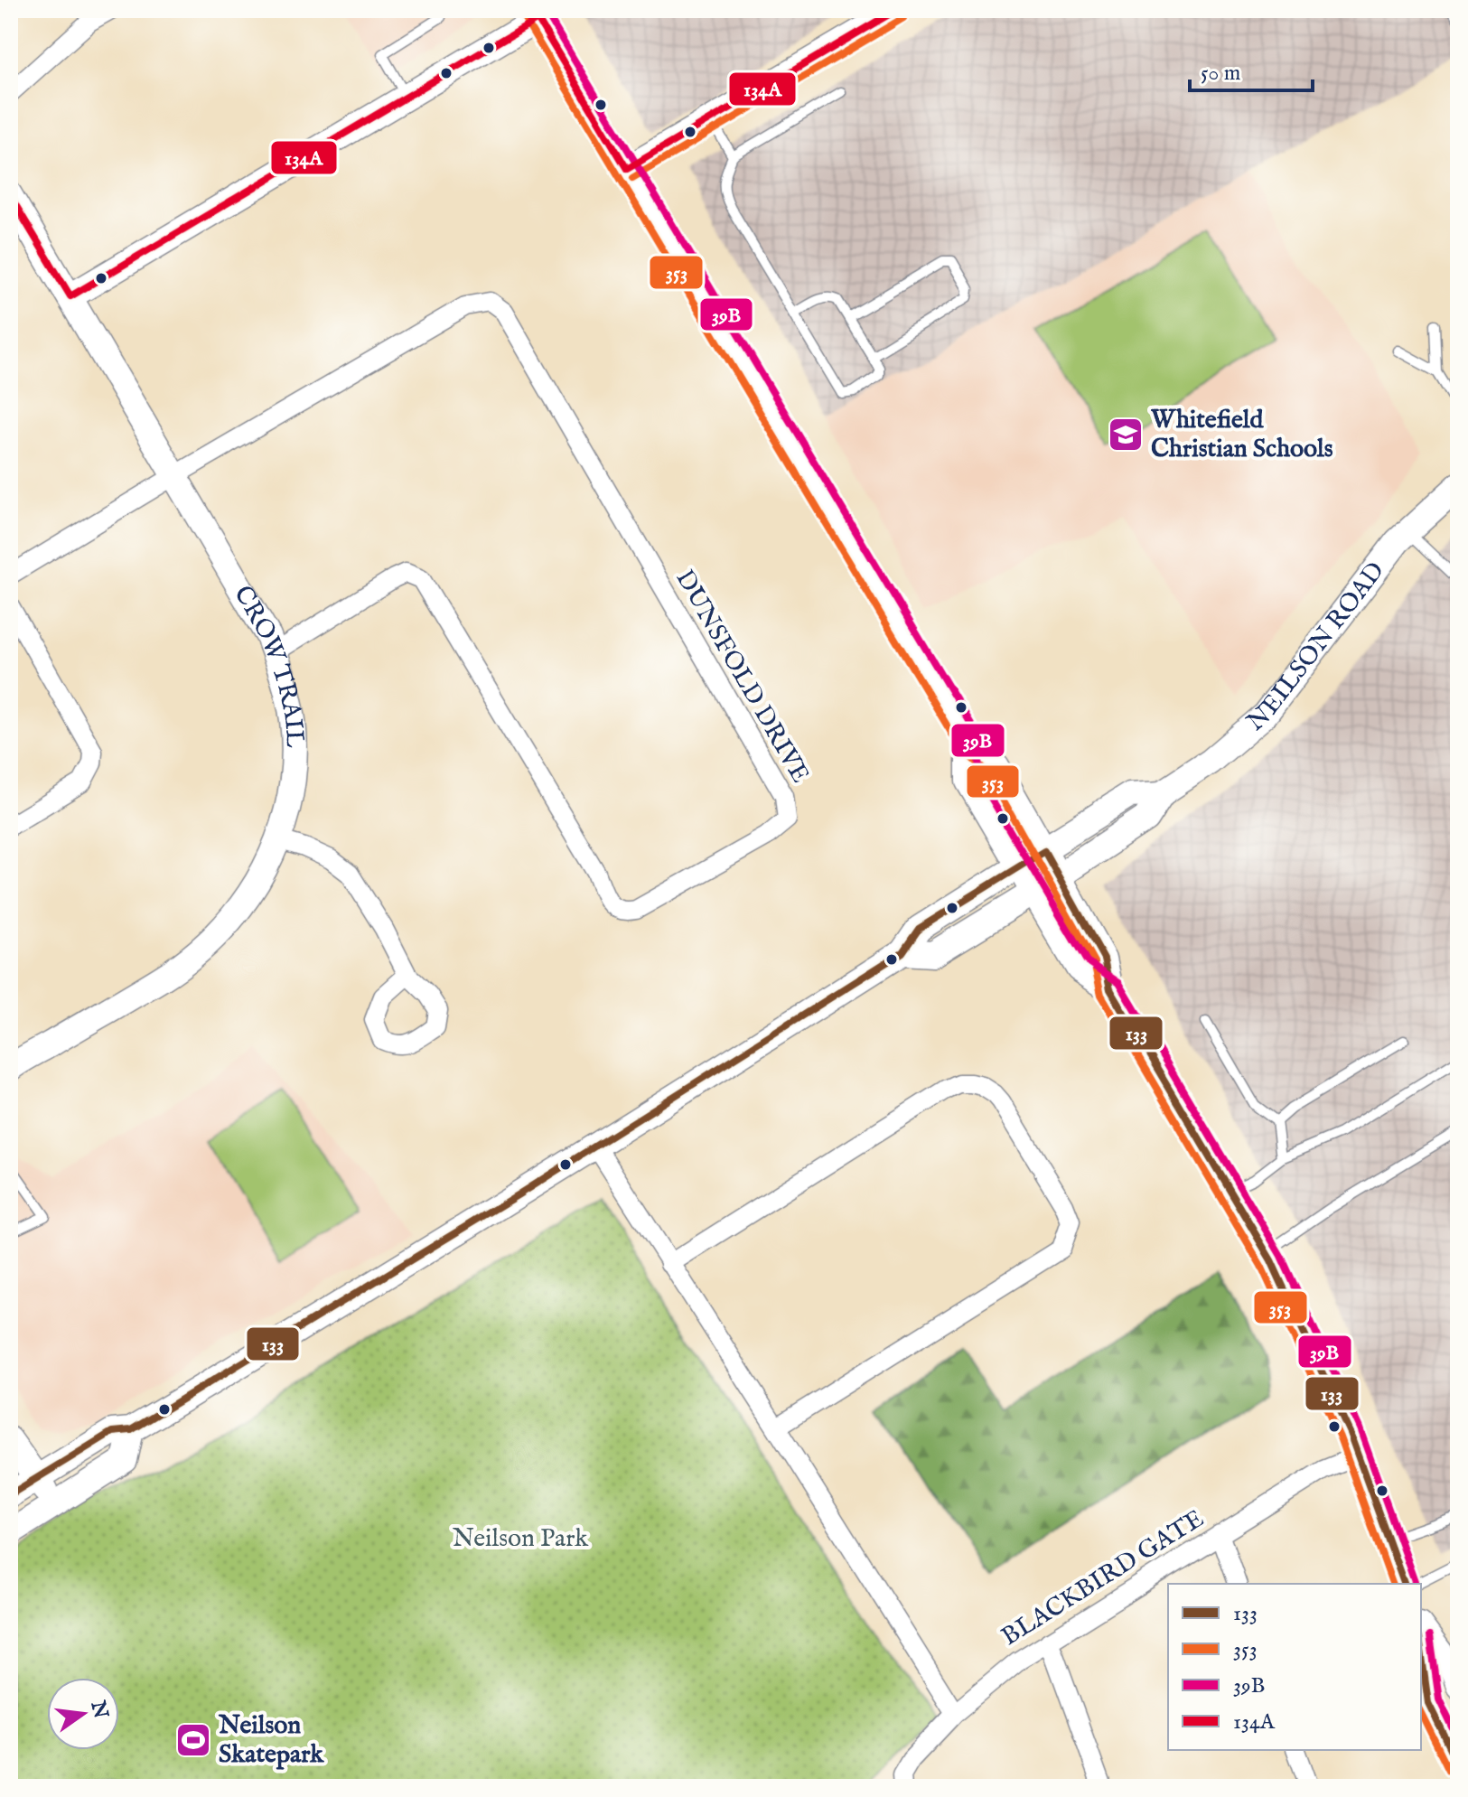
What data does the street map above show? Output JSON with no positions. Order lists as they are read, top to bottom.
{
  "streets": {
    "main road": ["NEILSON ROAD", "CROW TRAIL"],
    "street": ["DUNSFOLD DRIVE", "BLACKBIRD GATE"]
  },
  "crossings": [
    ["CROW TRAIL", "DUNSFOLD DRIVE"]
  ],
  "parks": ["Neilson Park"],
  "places": {
    "school or university": ["Whitefield Christian Schools"],
    "sports": ["Neilson Skatepark"]
  },
  "lines": [
    "transit line 39B",
    "transit line 134A",
    "transit line 353",
    "transit line 133"
  ],
  "legend": [
    "133",
    "353",
    "39B",
    "134A"
  ],
  "scale_bar": "50 m",
  "north": "right"
}
